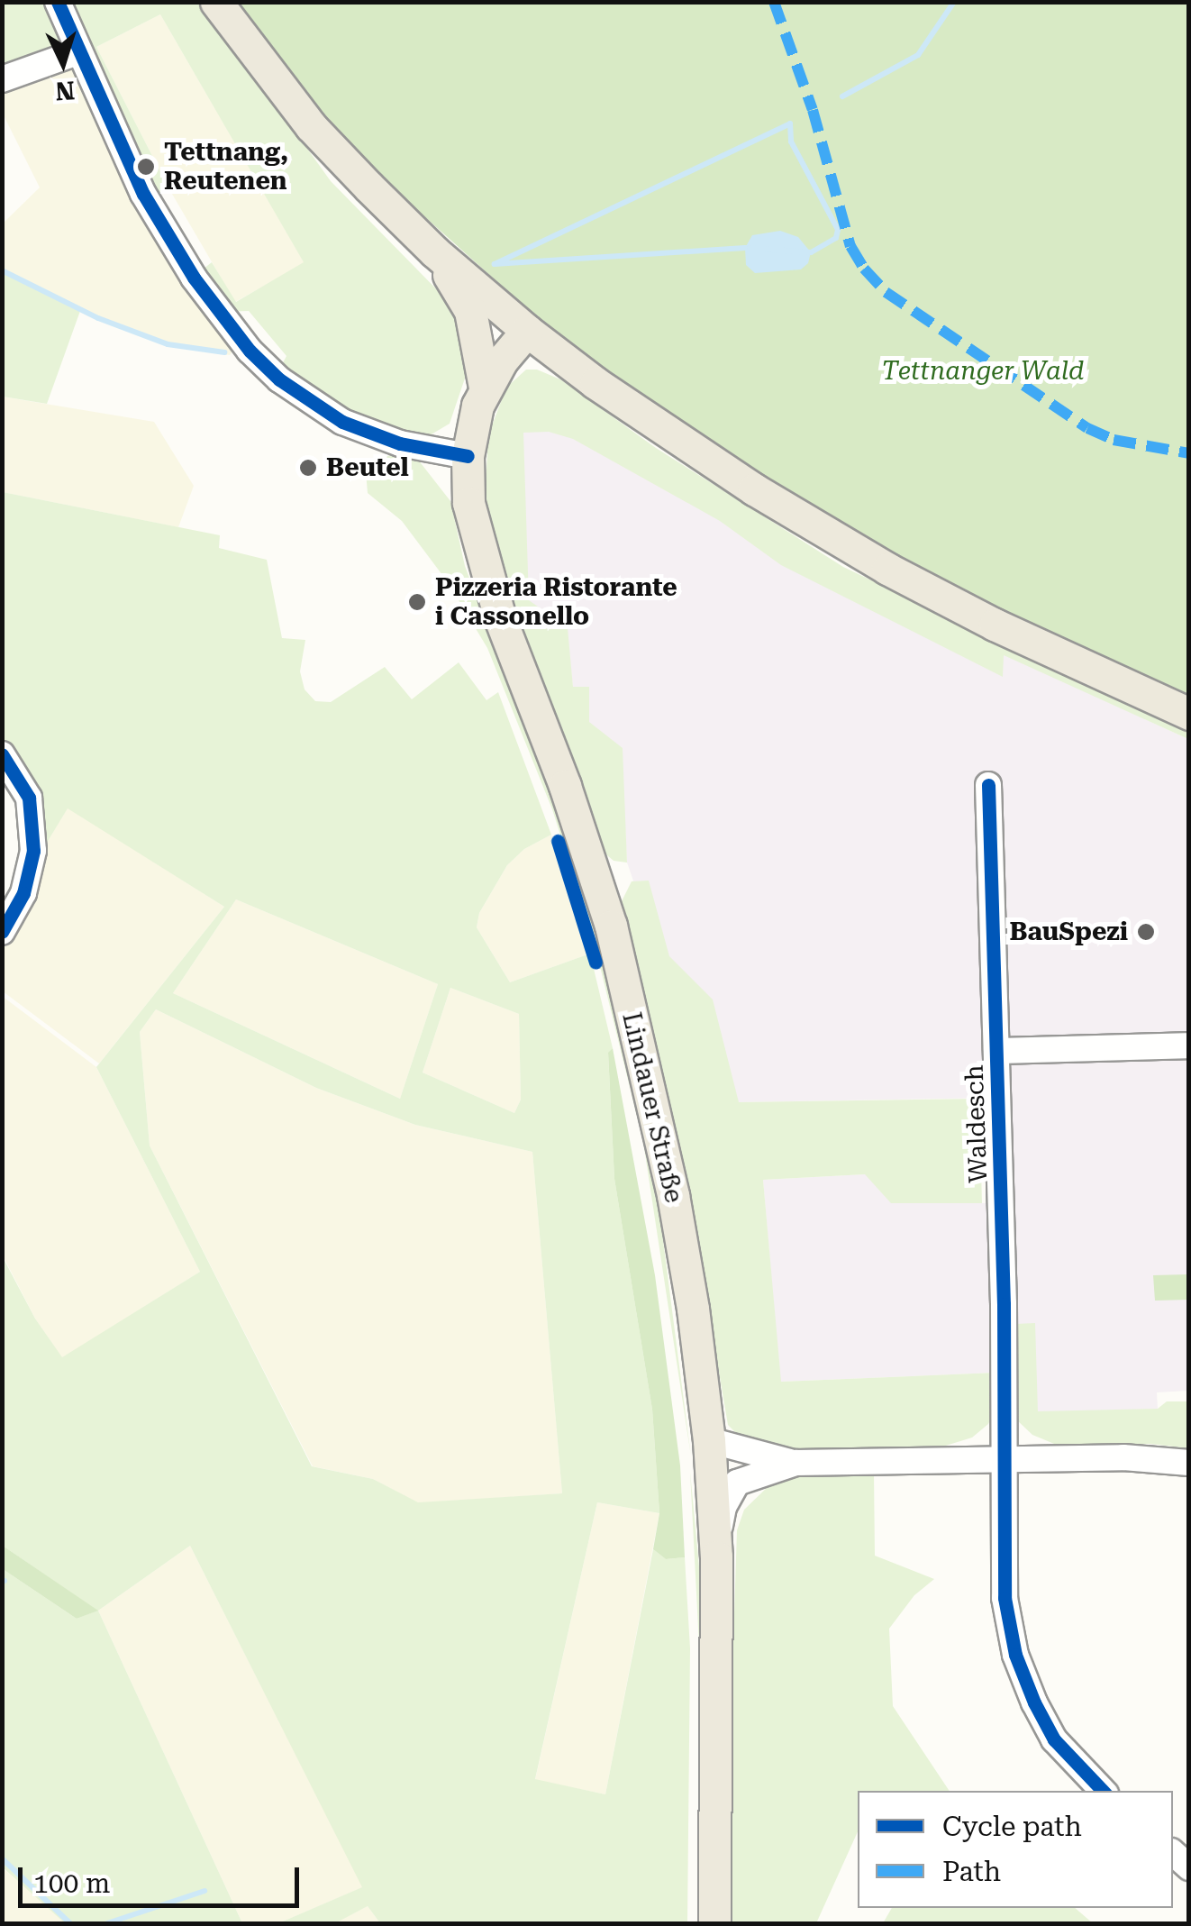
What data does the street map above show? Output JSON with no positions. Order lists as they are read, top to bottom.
{
  "streets": {
    "main road": ["Lindauer Straße"],
    "street": ["Waldesch"]
  },
  "parks": ["Tettnanger Wald"],
  "places": [
    "Tettnang, Reutenen",
    "Beutel",
    "Pizzeria Ristorante i Cassonello",
    "BauSpezi"
  ],
  "legend": ["Cycle path", "Path"],
  "scale_bar": "100 m",
  "north": "bottom"
}
